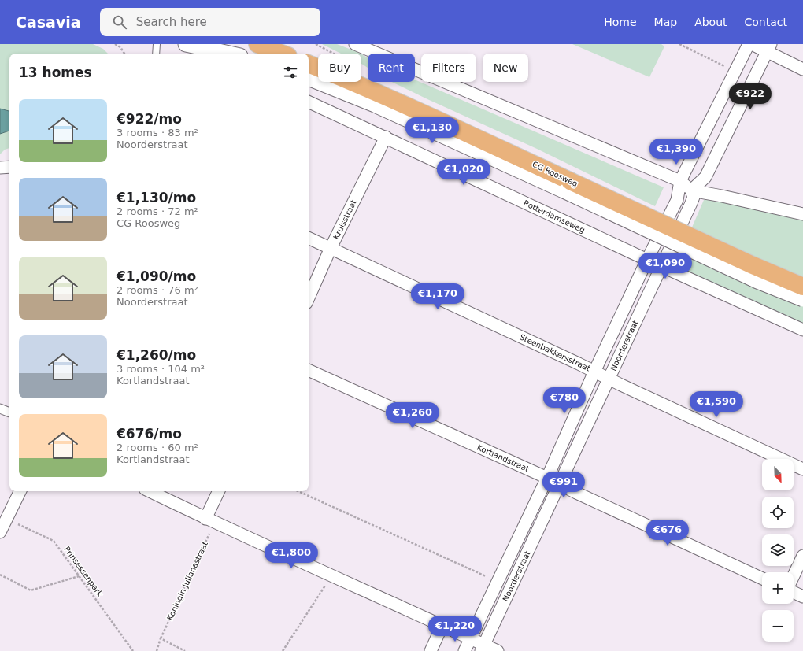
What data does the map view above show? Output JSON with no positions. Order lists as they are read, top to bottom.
{
  "streets": {
    "main road": ["CG Roosweg"],
    "street": [
      "Rotterdamseweg",
      "Kruisstraat",
      "Noorderstraat",
      "Steenbakkersstraat",
      "Kortlandstraat"
    ],
    "path": ["Prinsessenpark", "Koningin Julianastraat"]
  },
  "crossings": [
    ["Rotterdamseweg", "Kruisstraat"],
    ["Rotterdamseweg", "Noorderstraat"],
    ["Kruisstraat", "Steenbakkersstraat"],
    ["Noorderstraat", "Steenbakkersstraat"],
    ["Noorderstraat", "Kortlandstraat"]
  ],
  "north": "bottom right",
  "page": {
    "header": "Casavia",
    "search": "Search here",
    "nav": [
      "Home",
      "Map",
      "About",
      "Contact"
    ],
    "chip": [
      "Buy",
      "Rent",
      "Filters",
      "New"
    ],
    "heading": "13 homes",
    "price": [
      "€922",
      "€1,130",
      "€1,390",
      "€1,020",
      "€1,090",
      "€1,170",
      "€780",
      "€1,590",
      "€1,260",
      "€991",
      "€676",
      "€1,800",
      "€1,220"
    ],
    "list": [
      {
        "name": "€922/mo",
        "note": "3 rooms · 83 m² · Noorderstraat"
      },
      {
        "name": "€1,130/mo",
        "note": "2 rooms · 72 m² · CG Roosweg"
      },
      {
        "name": "€1,090/mo",
        "note": "2 rooms · 76 m² · Noorderstraat"
      },
      {
        "name": "€1,260/mo",
        "note": "3 rooms · 104 m² · Kortlandstraat"
      },
      {
        "name": "€676/mo",
        "note": "2 rooms · 60 m² · Kortlandstraat"
      }
    ],
    "map_buttons": ["+", "−"]
  }
}
